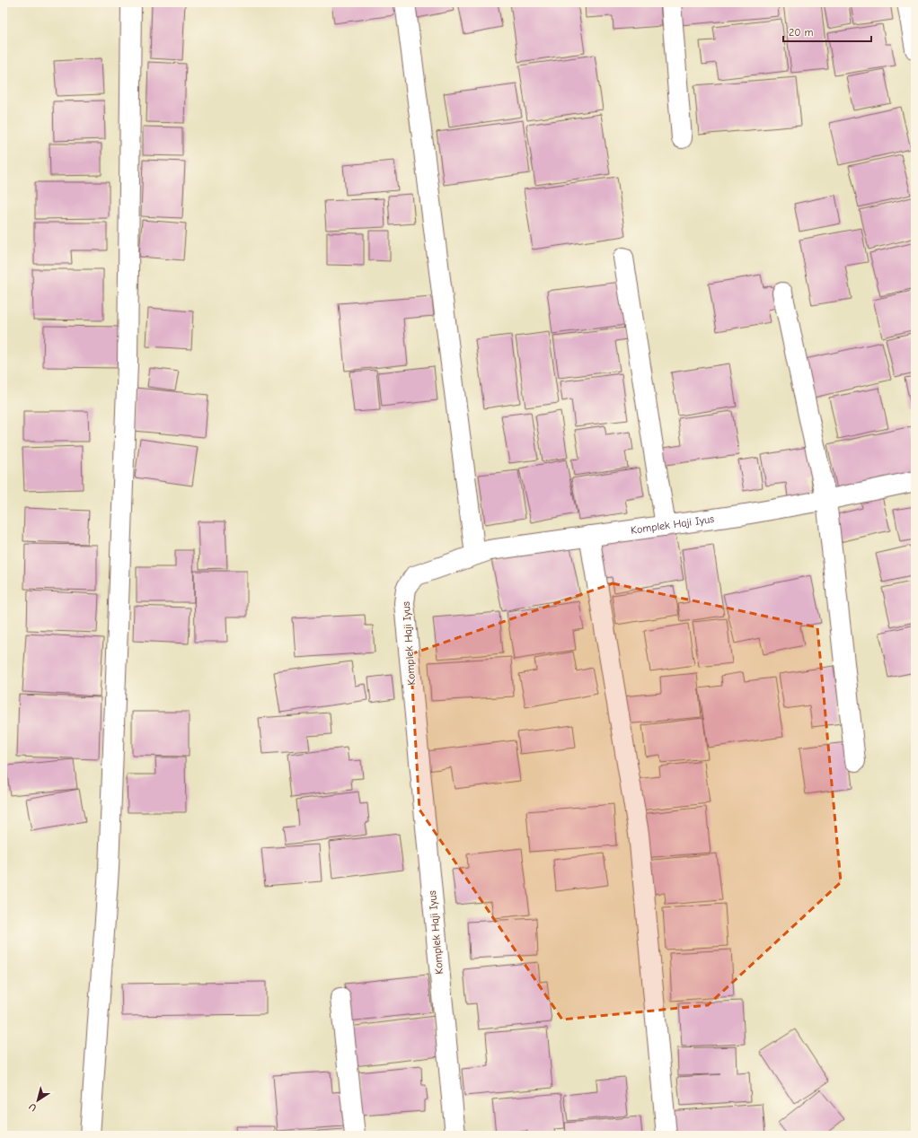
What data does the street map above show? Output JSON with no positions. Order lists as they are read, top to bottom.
{
  "streets": {
    "street": ["Komplek Haji Iyus"]
  },
  "scale_bar": "20 m",
  "north": "bottom left"
}
